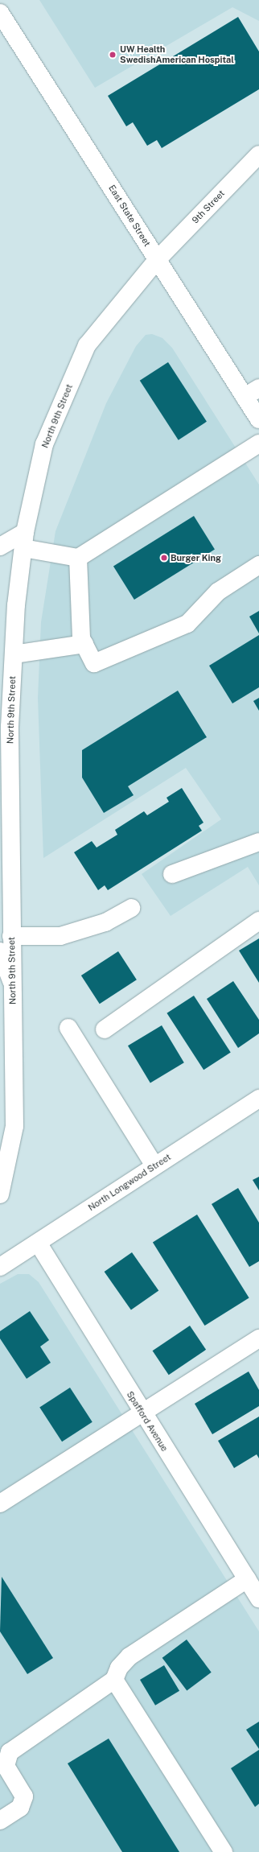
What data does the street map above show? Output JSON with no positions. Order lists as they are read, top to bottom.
{
  "streets": {
    "main road": [
      "9th Street",
      "East State Street",
      "North 9th Street",
      "North Longwood Street",
      "Spafford Avenue"
    ]
  },
  "crossings": [
    ["9th Street", "East State Street"],
    ["9th Street", "North 9th Street"],
    ["East State Street", "North 9th Street"],
    ["North Longwood Street", "Spafford Avenue"]
  ],
  "places": ["UW Health SwedishAmerican Hospital", "Burger King"]
}
